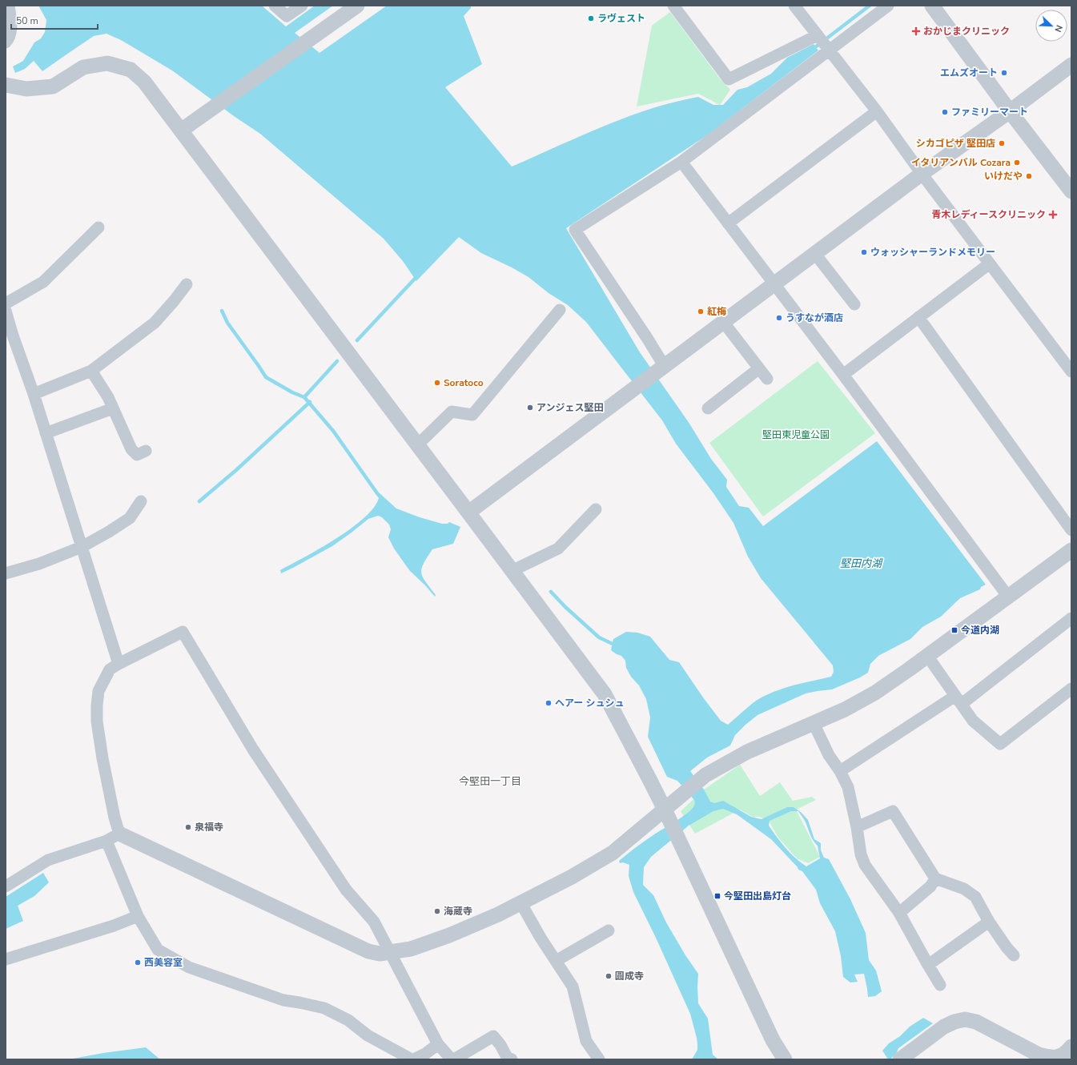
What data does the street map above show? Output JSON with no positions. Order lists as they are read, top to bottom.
{
  "districts": ["今堅田一丁目"],
  "water": ["堅田内湖"],
  "parks": ["堅田東児童公園"],
  "places": {
    "other": [
      "ラヴェスト",
      "エムズオート",
      "ファミリーマート",
      "シカゴピザ 堅田店",
      "イタリアンバル Cozara",
      "いけだや",
      "ウォッシャーランドメモリー",
      "紅梅",
      "うすなが酒店",
      "Soratoco",
      "アンジェス堅田",
      "ヘアー シュシュ",
      "泉福寺",
      "海蔵寺",
      "西美容室",
      "圓成寺"
    ],
    "health": ["おかじまクリニック", "青木レディースクリニック"],
    "transit": ["今道内湖", "今堅田出島灯台"]
  },
  "scale_bar": "50 m",
  "north": "bottom right"
}
